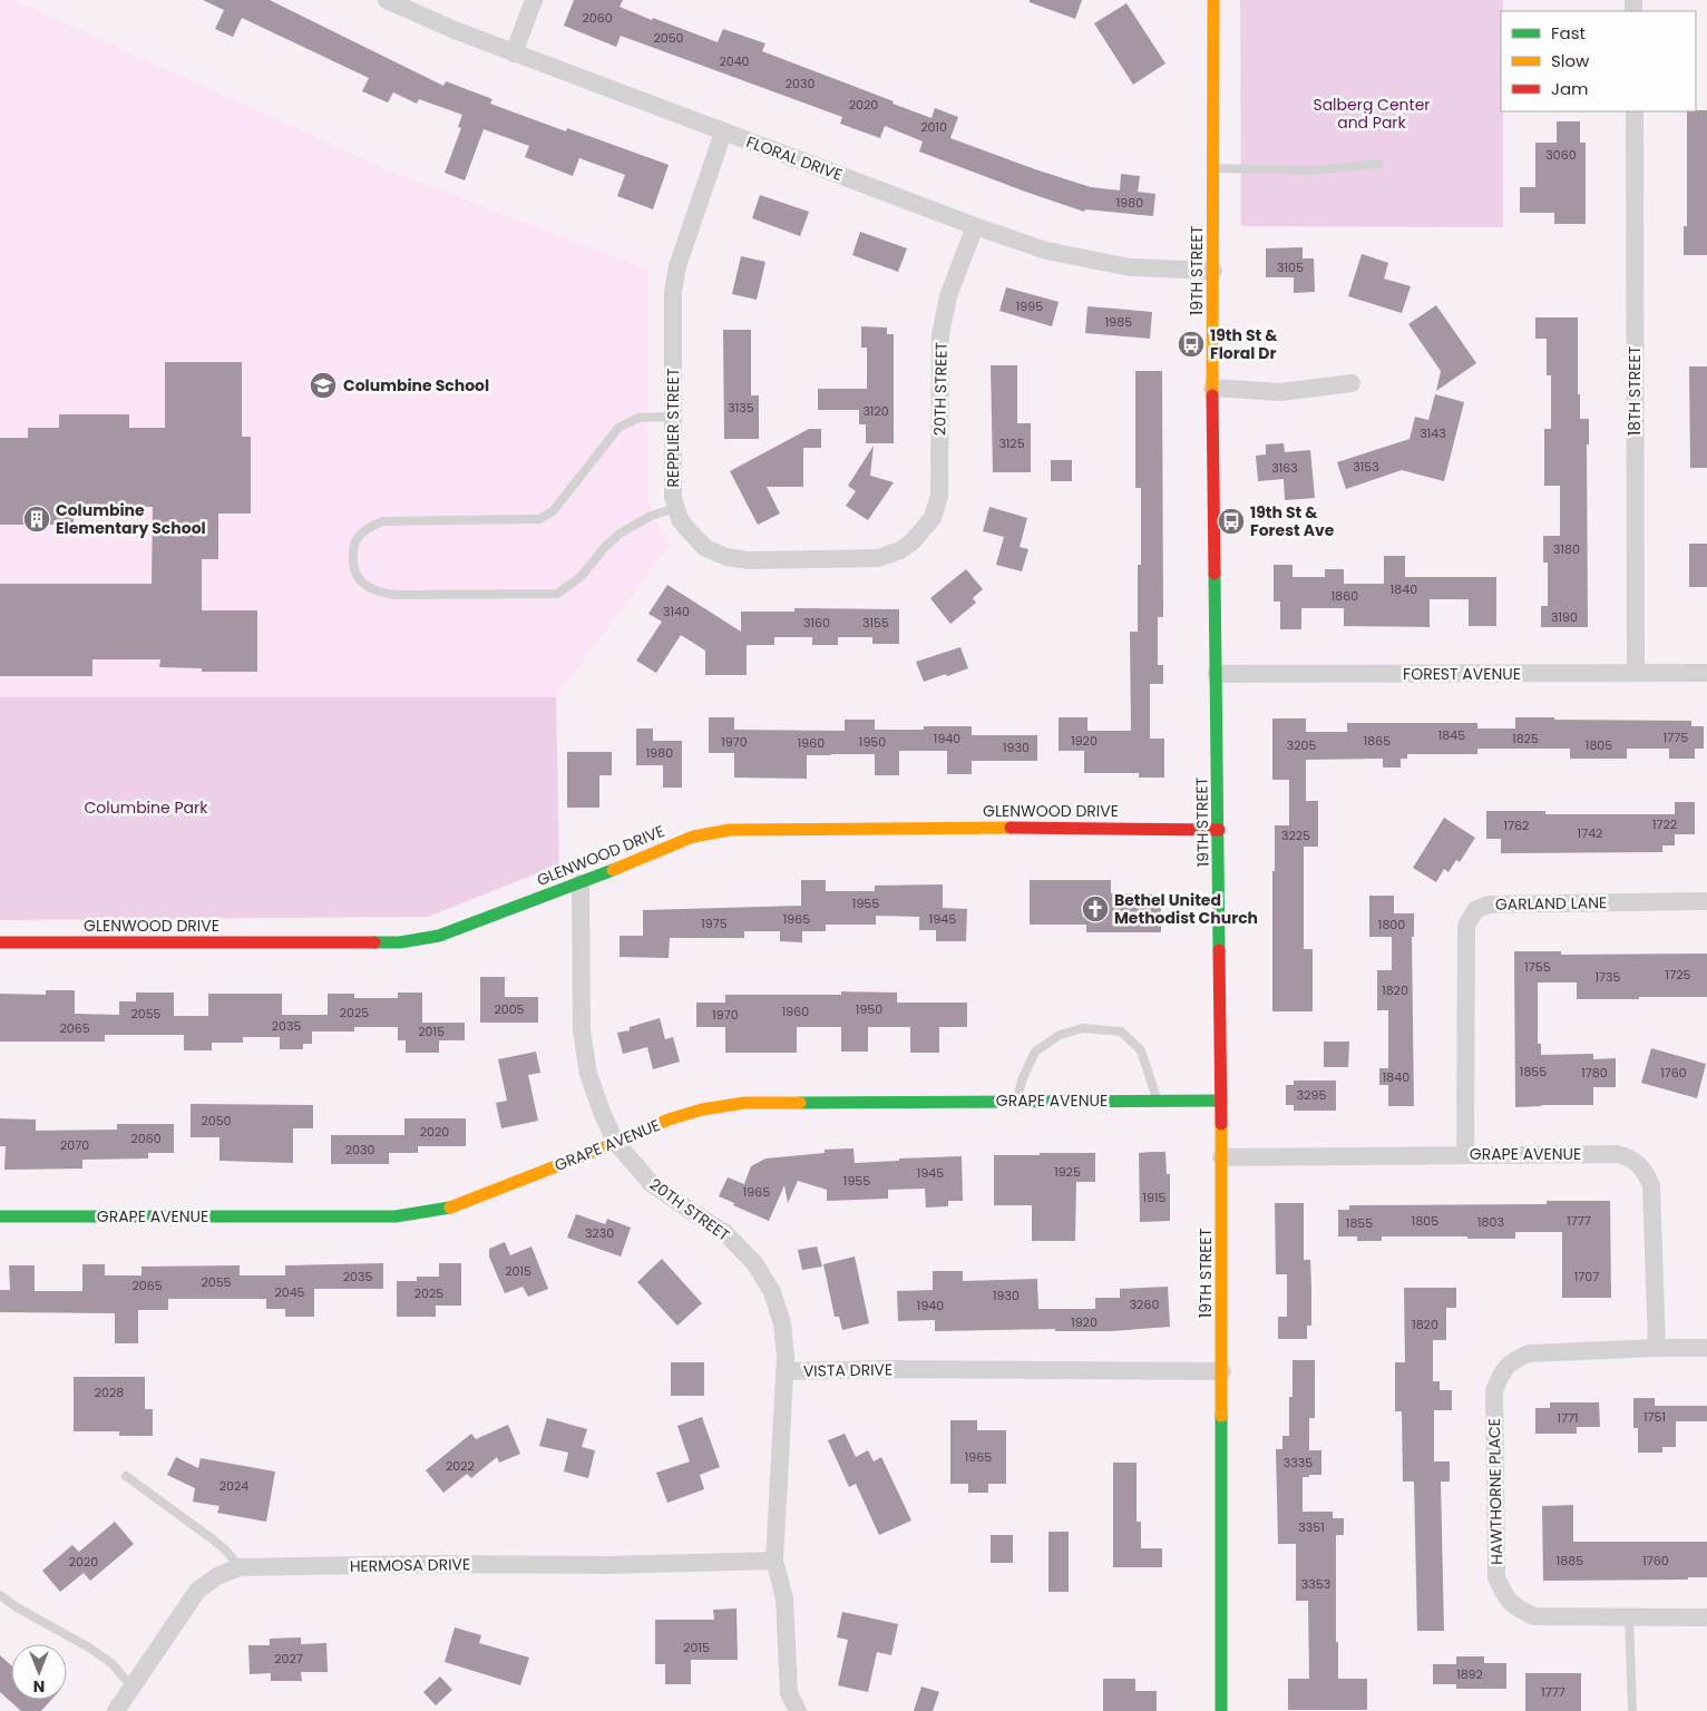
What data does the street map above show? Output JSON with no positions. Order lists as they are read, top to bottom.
{
  "streets": {
    "street": [
      "FLORAL DRIVE",
      "19TH STREET",
      "20TH STREET",
      "18TH STREET",
      "REPPLIER STREET",
      "FOREST AVENUE",
      "GLENWOOD DRIVE",
      "GARLAND LANE",
      "GRAPE AVENUE",
      "VISTA DRIVE",
      "HAWTHORNE PLACE",
      "HERMOSA DRIVE"
    ]
  },
  "crossings": [
    ["FLORAL DRIVE", "19TH STREET"],
    ["FLORAL DRIVE", "20TH STREET"],
    ["FLORAL DRIVE", "REPPLIER STREET"],
    ["19TH STREET", "FOREST AVENUE"],
    ["19TH STREET", "GLENWOOD DRIVE"],
    ["19TH STREET", "GRAPE AVENUE"],
    ["19TH STREET", "VISTA DRIVE"],
    ["20TH STREET", "REPPLIER STREET"],
    ["20TH STREET", "GLENWOOD DRIVE"],
    ["20TH STREET", "GRAPE AVENUE"],
    ["20TH STREET", "VISTA DRIVE"],
    ["18TH STREET", "FOREST AVENUE"],
    ["GARLAND LANE", "GRAPE AVENUE"],
    ["GRAPE AVENUE", "HAWTHORNE PLACE"],
    ["VISTA DRIVE", "HERMOSA DRIVE"]
  ],
  "parks": ["Salberg Center and Park", "Columbine Park"],
  "places": {
    "bus stop": ["19th St & Floral Dr", "19th St & Forest Ave"],
    "school or university": ["Columbine School"],
    "building": ["Columbine Elementary School"],
    "church": ["Bethel United Methodist Church"]
  },
  "house_numbers": [
    "2060",
    "2050",
    "2040",
    "2030",
    "2020",
    "2010",
    "3060",
    "1980",
    "3105",
    "1995",
    "1985",
    "3135",
    "3120",
    "3143",
    "3125",
    "3153",
    "3163",
    "3180",
    "1840",
    "1860",
    "3140",
    "3190",
    "3160",
    "3155",
    "1845",
    "1775",
    "1940",
    "1825",
    "1920",
    "1865",
    "1970",
    "1950",
    "1960",
    "3205",
    "1805",
    "1930",
    "1980",
    "1722",
    "1762",
    "1742",
    "3225",
    "1955",
    "1965",
    "1945",
    "1975",
    "1800",
    "1755",
    "1725",
    "1735",
    "1820",
    "2005",
    "1950",
    "1960",
    "2025",
    "2055",
    "1970",
    "2035",
    "2065",
    "2015",
    "1855",
    "1780",
    "1760",
    "1840",
    "3295",
    "2050",
    "2020",
    "2060",
    "2070",
    "2030",
    "1925",
    "1945",
    "1955",
    "1965",
    "1915",
    "1805",
    "1777",
    "1803",
    "1855",
    "3230",
    "2015",
    "2035",
    "1707",
    "2055",
    "2065",
    "2045",
    "2025",
    "1930",
    "3260",
    "1940",
    "1920",
    "1820",
    "2028",
    "1751",
    "1771",
    "1965",
    "3335",
    "2022",
    "2024",
    "3351",
    "1885",
    "1760",
    "2020",
    "3353",
    "2015",
    "2027",
    "1892",
    "1777"
  ],
  "legend": ["Fast", "Slow", "Jam"],
  "north": "bottom"
}
